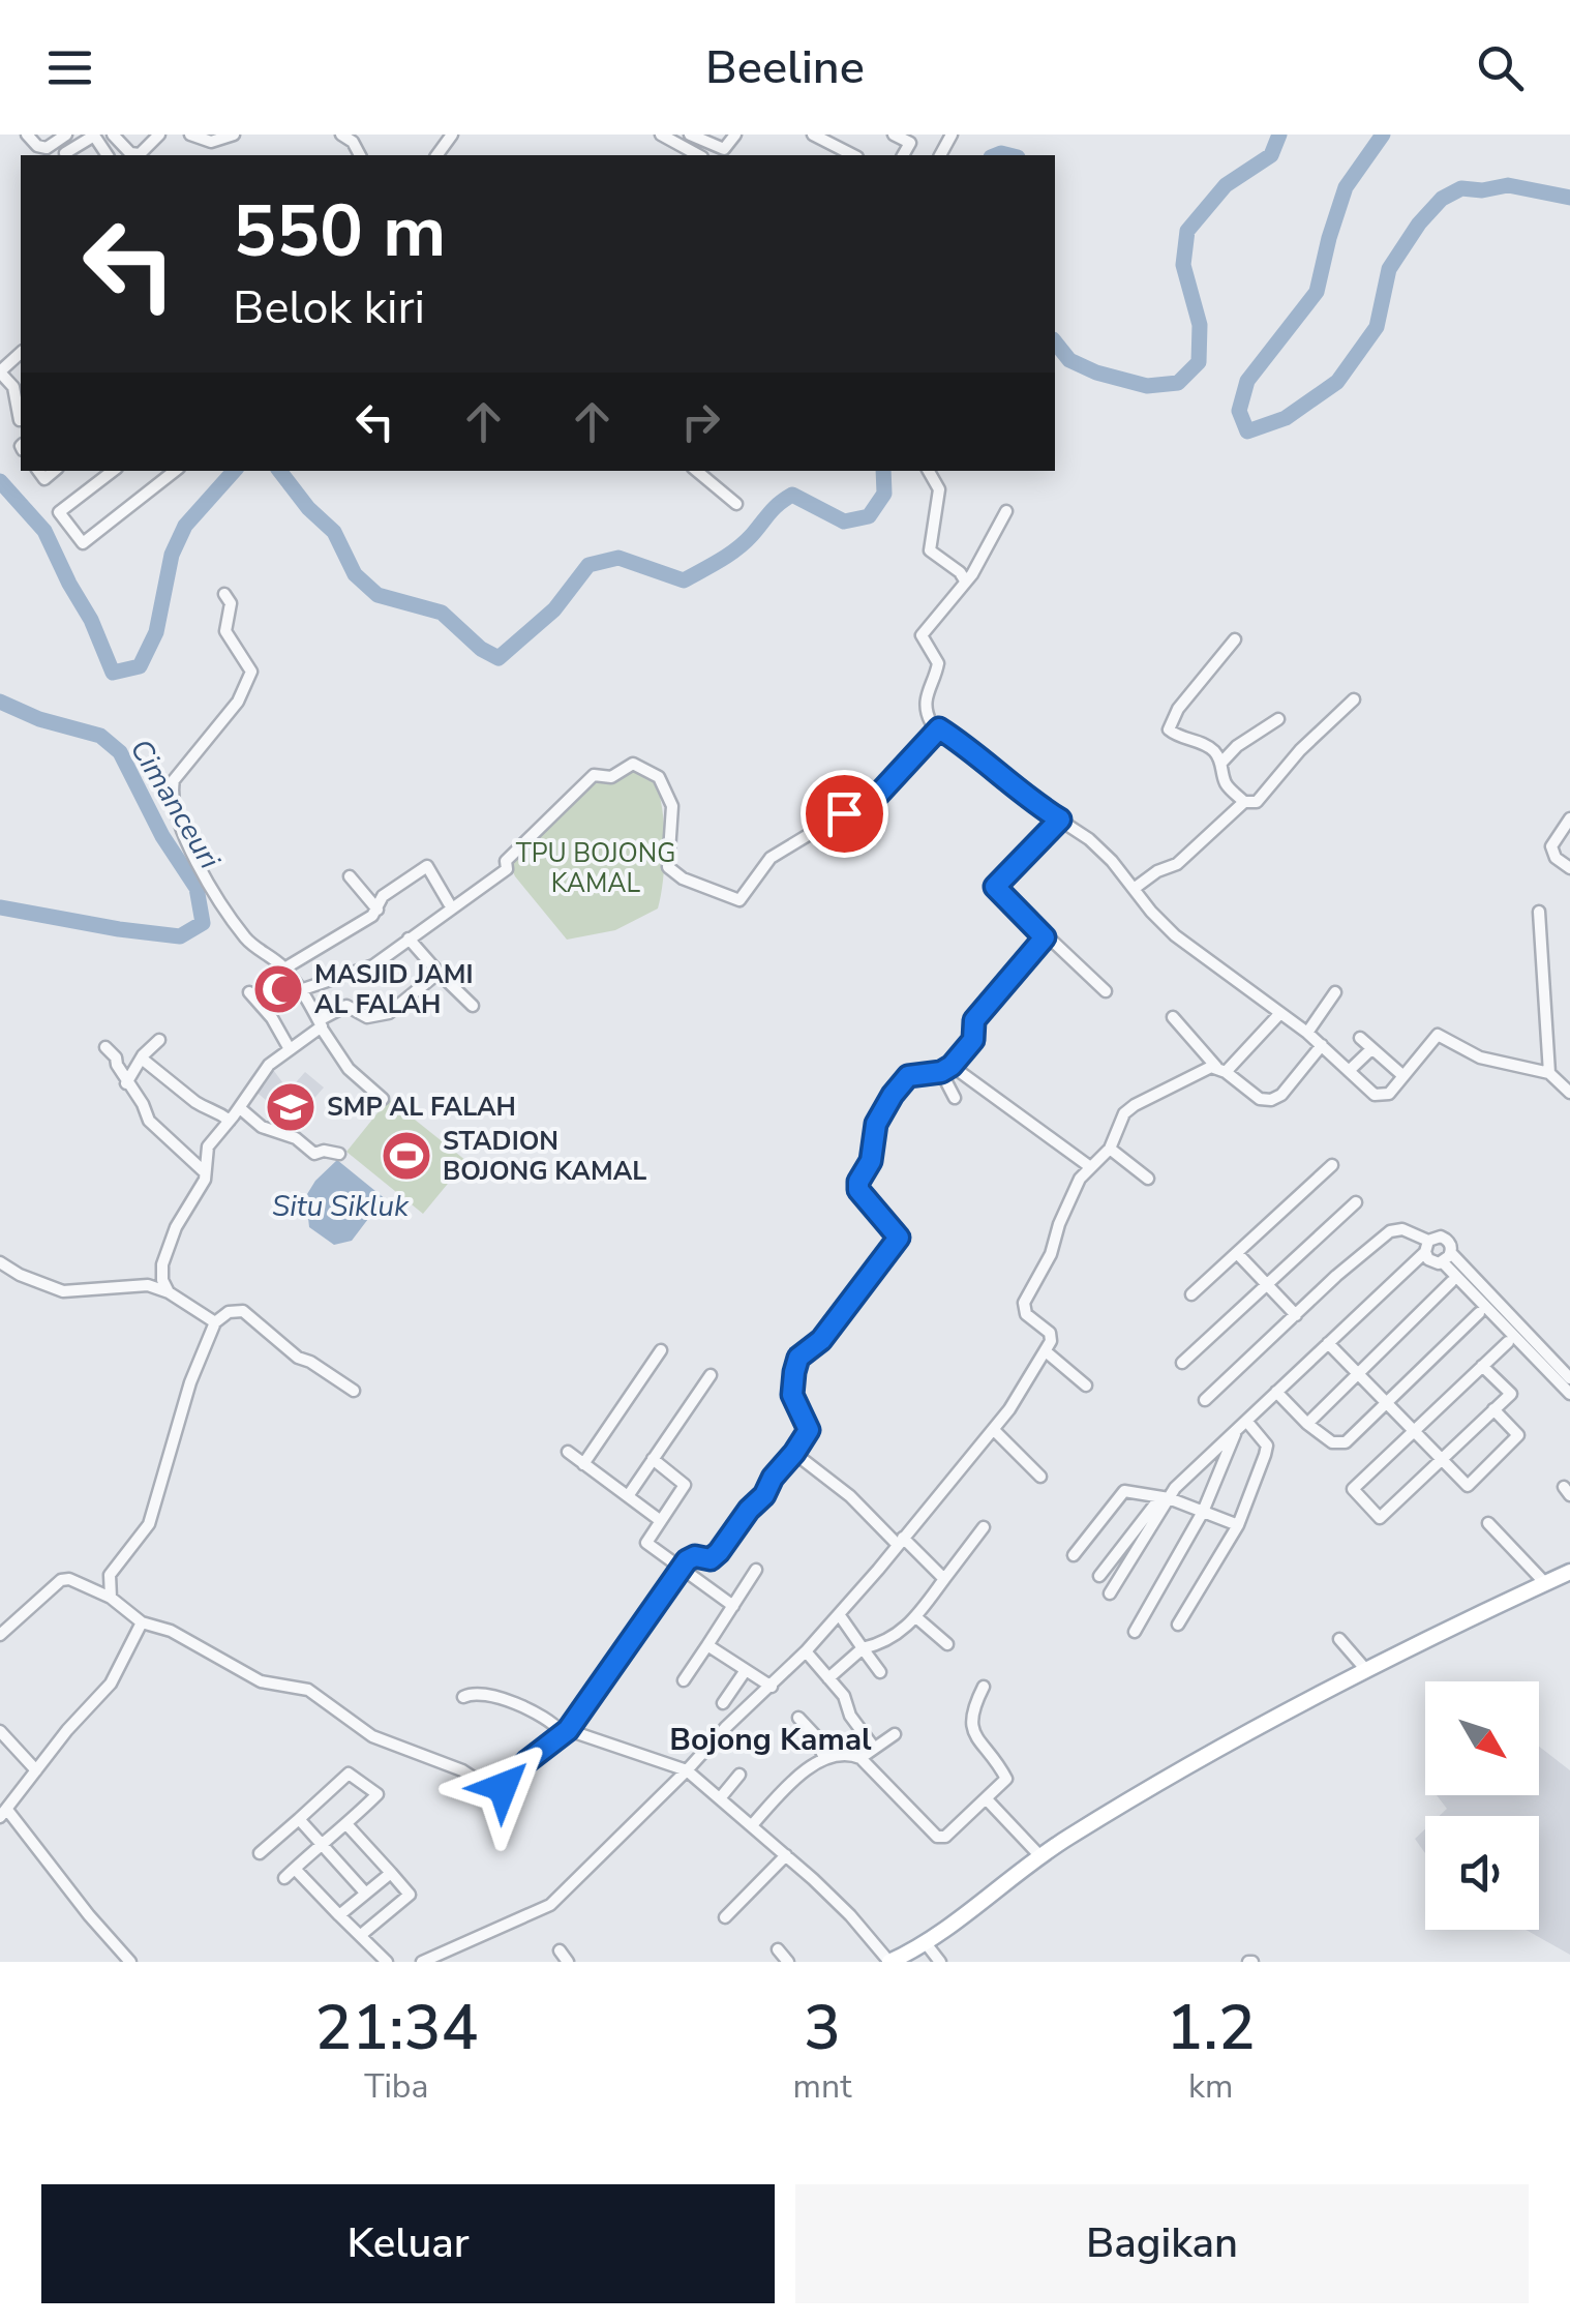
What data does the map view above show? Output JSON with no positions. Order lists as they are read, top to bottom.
{
  "districts": ["Bojong Kamal"],
  "water": ["Cimanceuri", "Situ Sikluk"],
  "parks": ["TPU BOJONG KAMAL"],
  "places": {
    "mosque": ["MASJID JAMI AL FALAH"],
    "school or university": ["SMP AL FALAH"],
    "sports": ["STADION BOJONG KAMAL"]
  },
  "north": "bottom right",
  "page": {
    "header": "Beeline",
    "turn": ["550 m", "Belok kiri"],
    "eta": [
      "21:34",
      "Tiba",
      "3",
      "mnt",
      "1.2",
      "km"
    ],
    "buttons": ["Keluar", "Bagikan"]
  }
}
